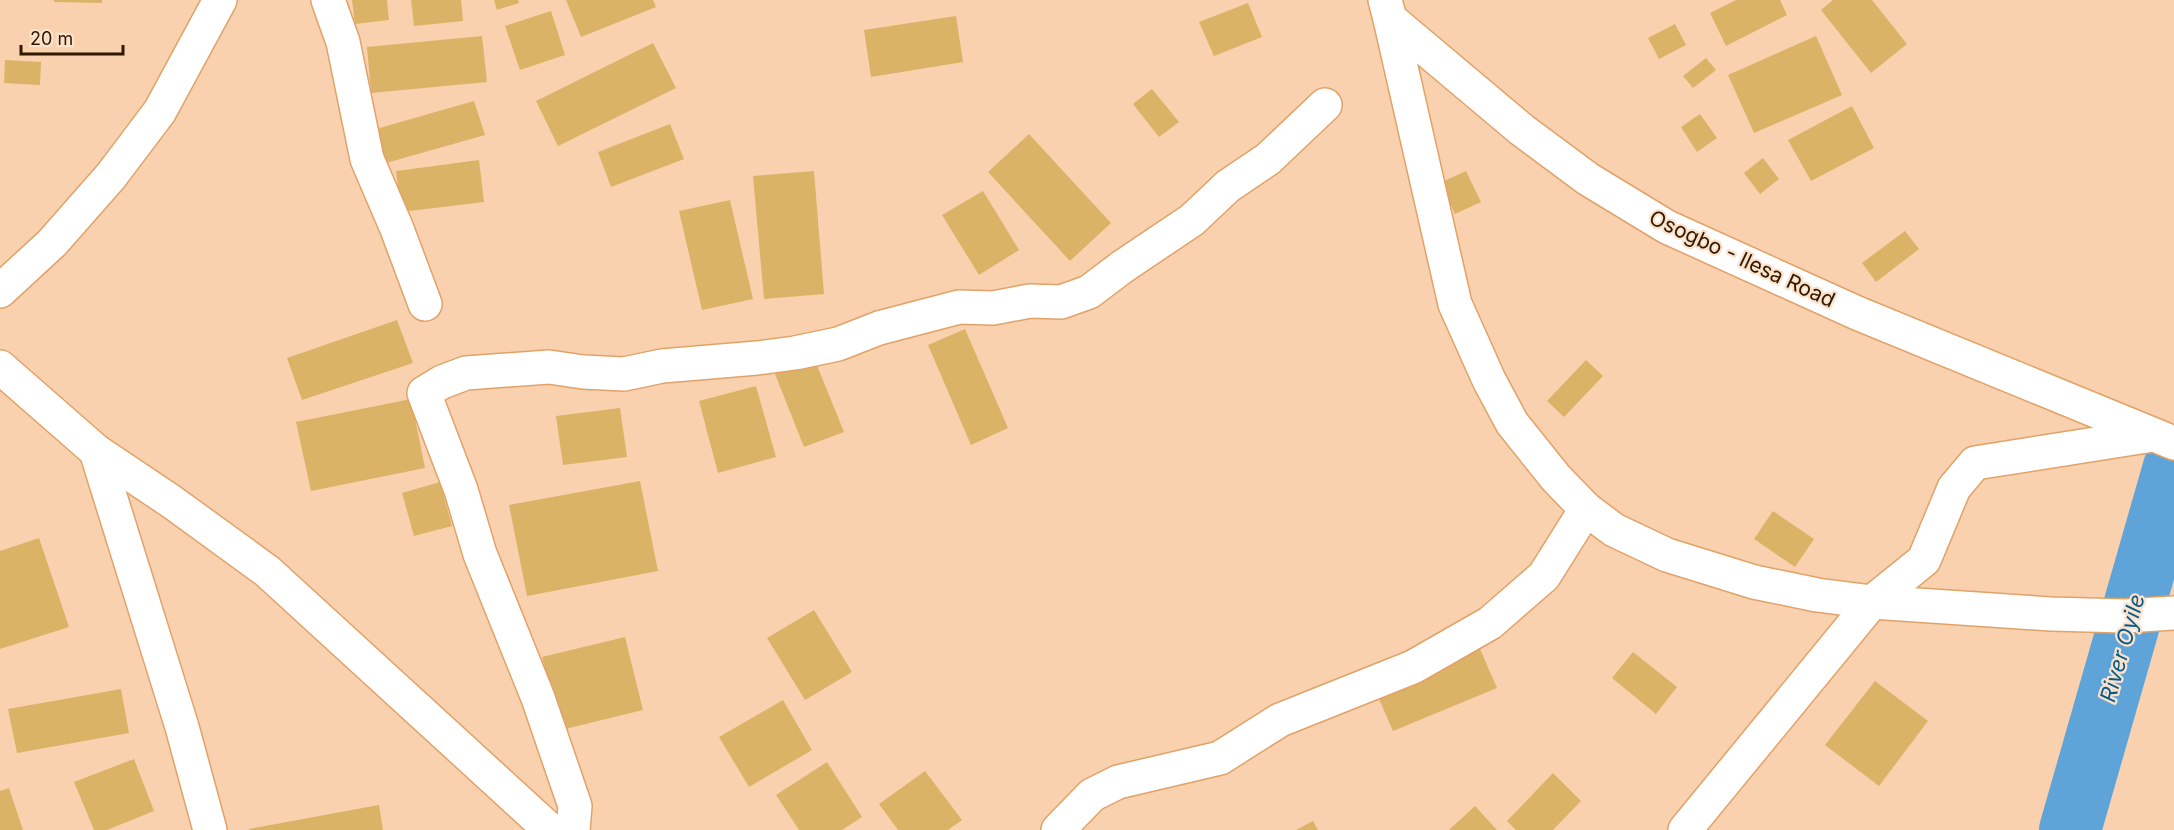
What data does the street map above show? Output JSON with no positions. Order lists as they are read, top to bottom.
{
  "streets": {
    "street": ["Osogbo - Ilesa Road"]
  },
  "water": ["River Oyile"],
  "scale_bar": "20 m"
}
